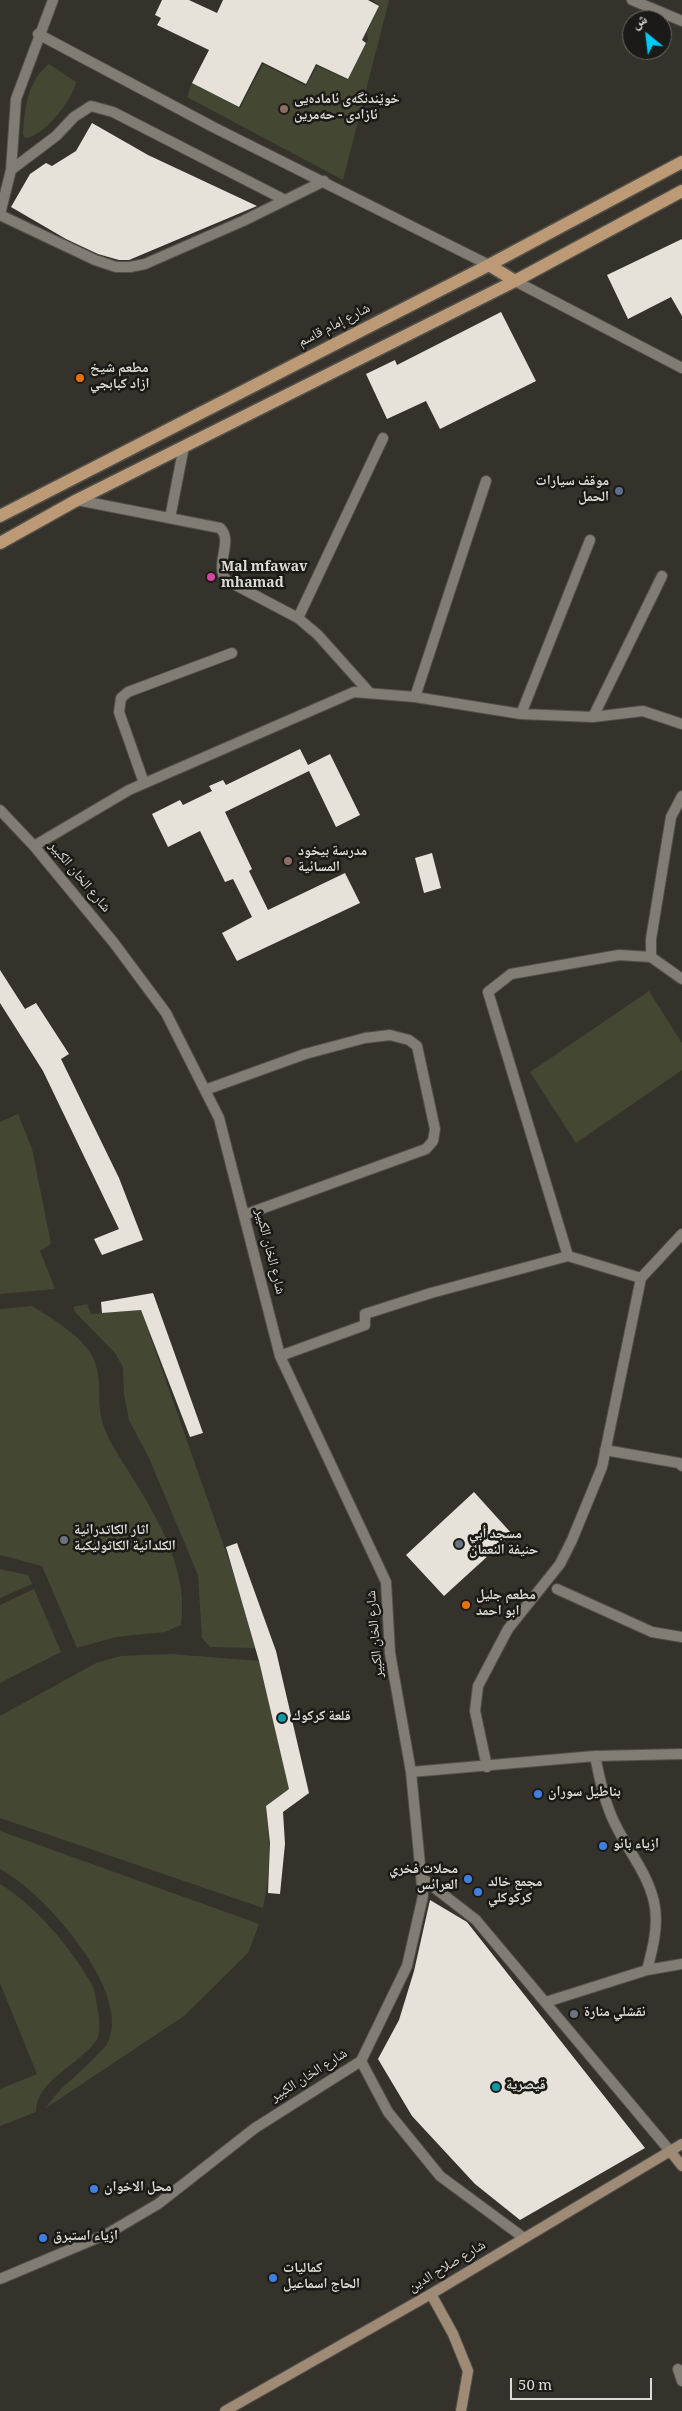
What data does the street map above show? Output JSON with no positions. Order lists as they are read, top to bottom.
{
  "streets": {
    "main road": ["شارع إمام قاسم"],
    "street": ["شارع الخان الكبير", "شارع صلاح الدين"]
  },
  "places": [
    "خوێندنگەی ئامادەیی ئازادی - حەمرین",
    "مطعم شيخ ازاد كبابجي",
    "موقف سيارات الحمل",
    "Mal mfawav mhamad",
    "مدرسة بيخود المسائية",
    "اثار الكاتدرائية الكلدانية الكاثوليكية",
    "مسجد أبي حنيفة النعمان",
    "مطعم جليل ابو احمد",
    "قلعة كركوك",
    "بناطيل سوران",
    "ازياء بانو",
    "محلات فخري العرائس",
    "مجمع خالد كركوكلي",
    "نقشلي منارة",
    "قيصرية",
    "محل الاخوان",
    "ازياء استبرق",
    "كماليات الحاج اسماعيل"
  ],
  "scale_bar": "50 m",
  "north": "top left"
}
